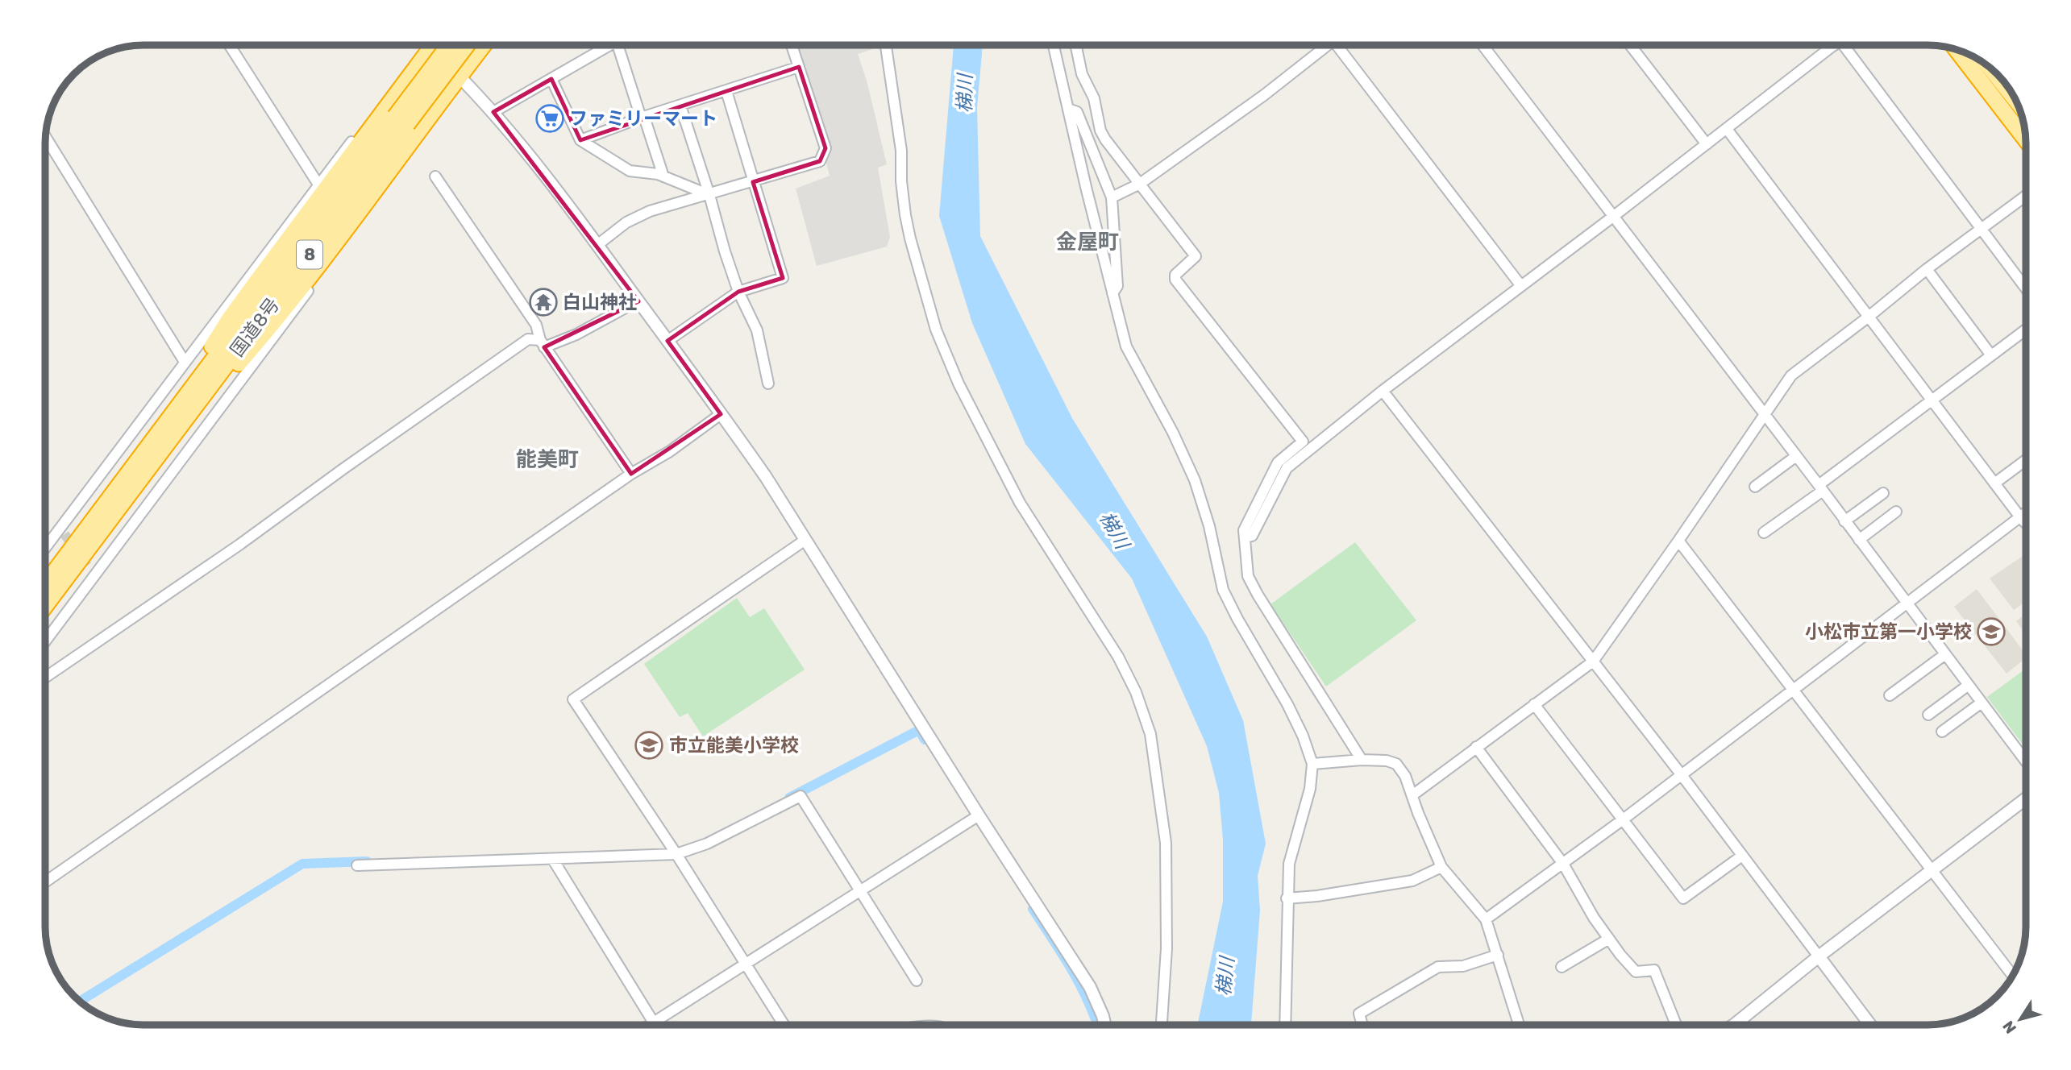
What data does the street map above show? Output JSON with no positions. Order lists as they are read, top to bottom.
{
  "streets": {
    "highway": ["8", "国道8号"]
  },
  "districts": ["金屋町", "能美町"],
  "water": ["梯川"],
  "places": {
    "supermarket": ["ファミリーマート"],
    "temple": ["白山神社"],
    "school or university": ["小松市立第一小学校", "市立能美小学校"]
  },
  "north": "bottom left"
}
